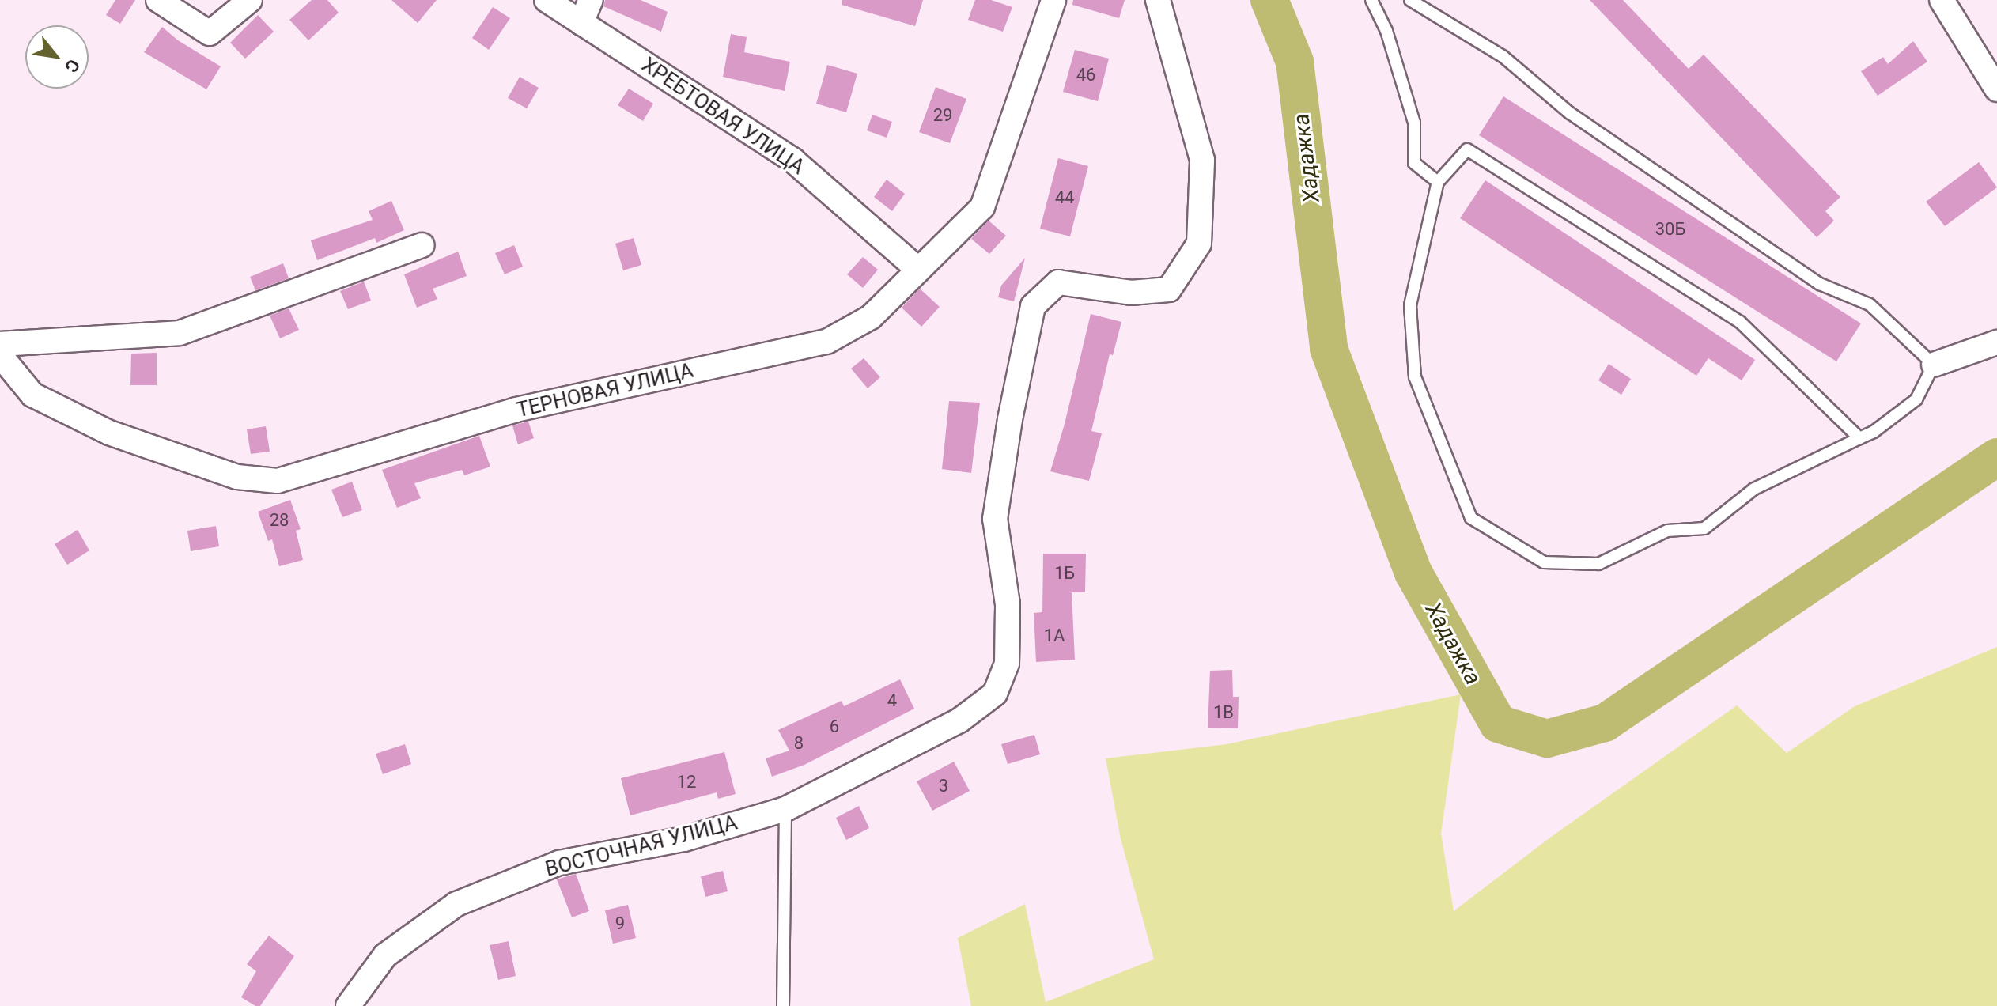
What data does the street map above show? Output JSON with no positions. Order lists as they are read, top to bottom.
{
  "streets": {
    "street": ["ХРЕБТОВАЯ УЛИЦА", "ТЕРНОВАЯ УЛИЦА", "ВОСТОЧНАЯ УЛИЦА"]
  },
  "crossings": [
    ["ХРЕБТОВАЯ УЛИЦА", "ТЕРНОВАЯ УЛИЦА"]
  ],
  "water": ["Хадажка"],
  "house_numbers": [
    "46",
    "29",
    "44",
    "30Б",
    "28",
    "1Б",
    "1А",
    "4",
    "1В",
    "6",
    "8",
    "12",
    "3",
    "9"
  ],
  "north": "bottom right"
}
